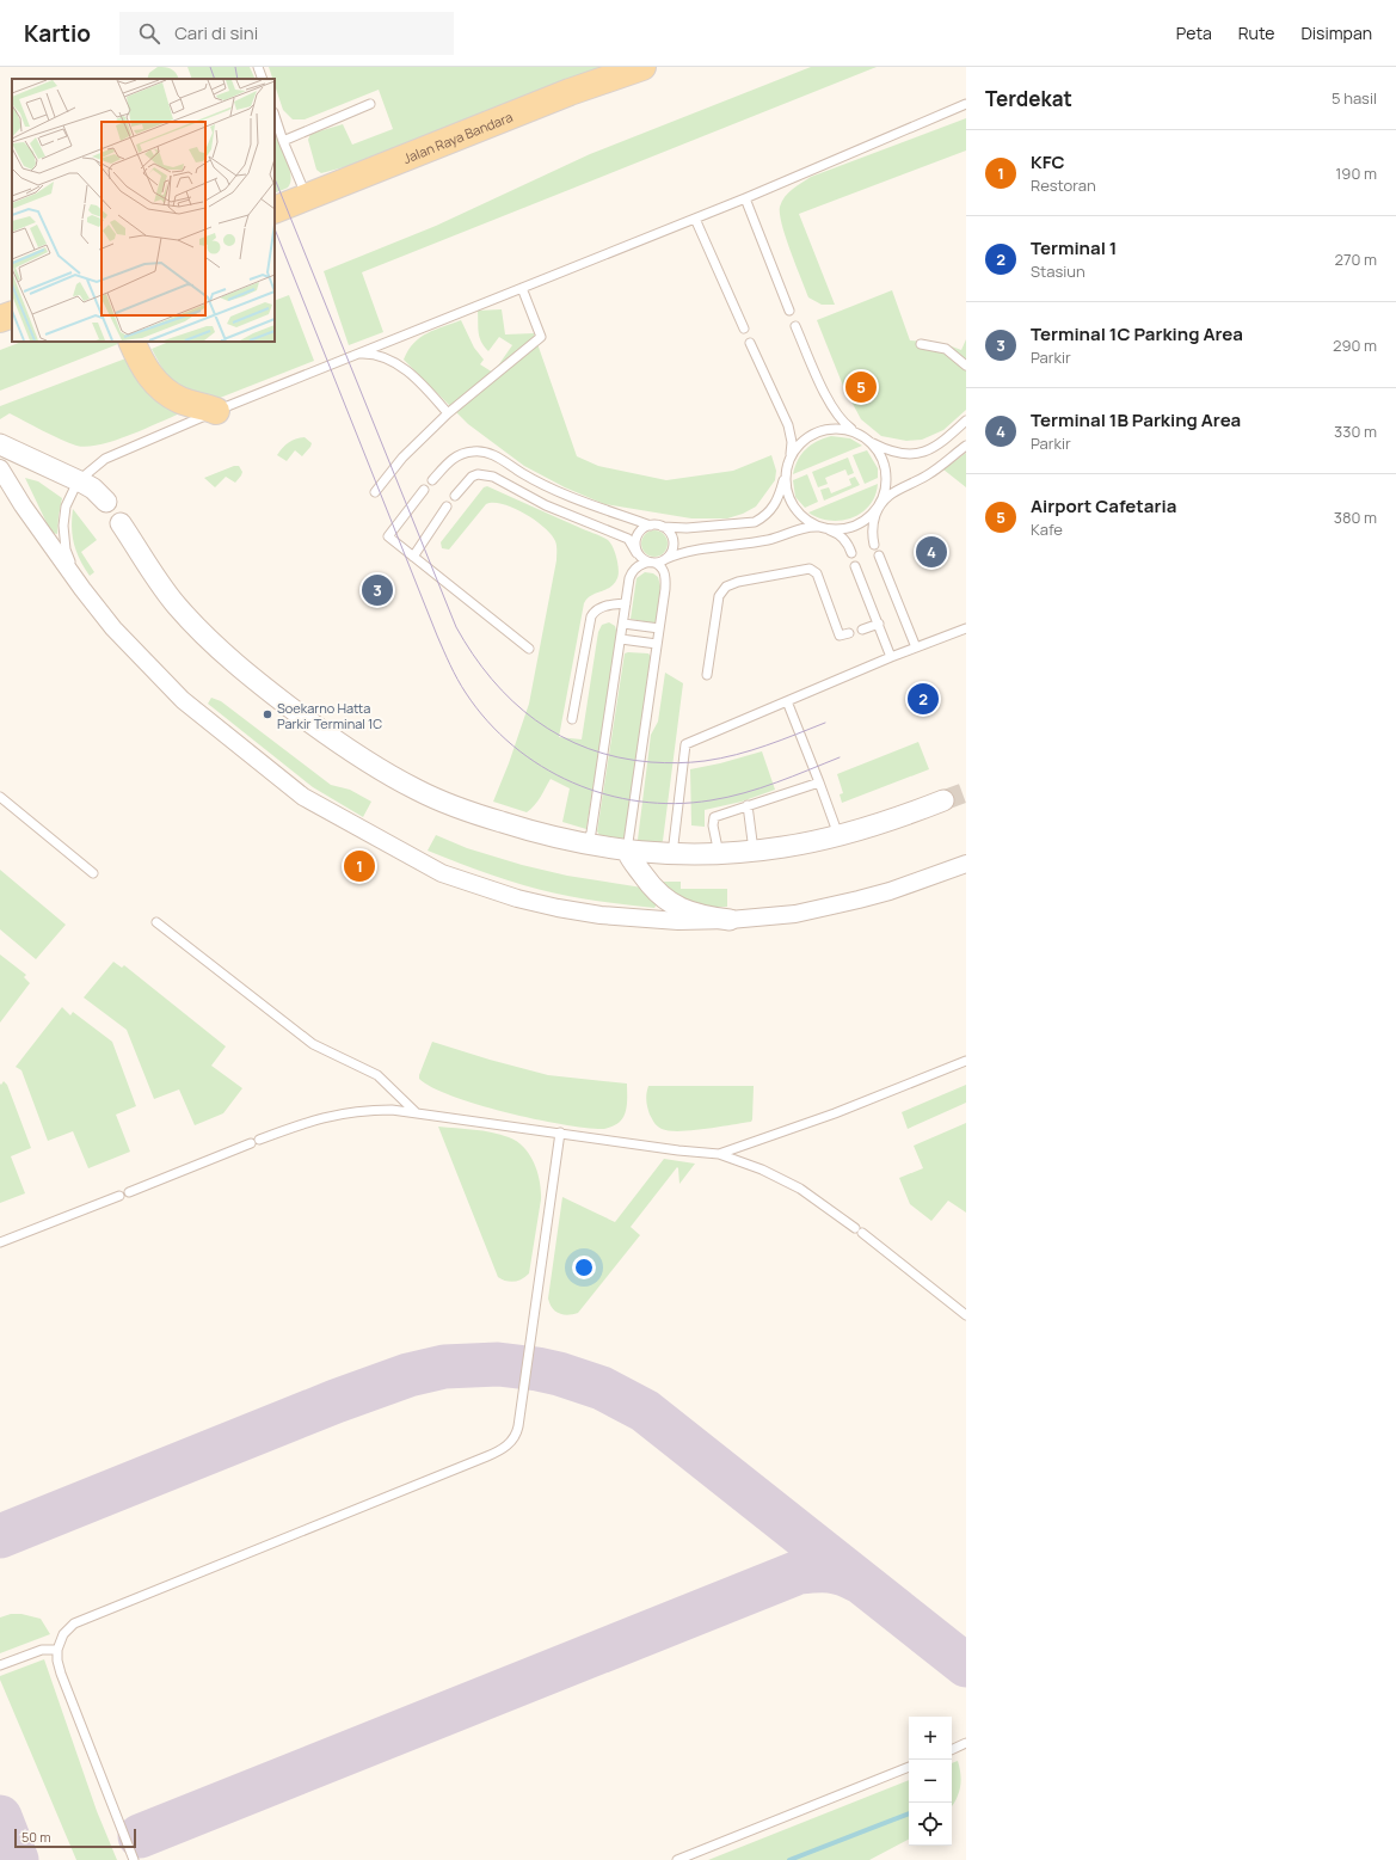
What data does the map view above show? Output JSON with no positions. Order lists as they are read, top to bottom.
{
  "streets": {
    "main road": ["Jalan Raya Bandara"]
  },
  "places": ["Soekarno Hatta Parkir Terminal 1C"],
  "scale_bar": "50 m",
  "page": {
    "header": "Kartio",
    "search": "Cari di sini",
    "nav": ["Peta", "Rute", "Disimpan"],
    "heading": ["Terdekat", "5 hasil"],
    "list": [
      {
        "mark": "1",
        "name": "KFC",
        "note": "Restoran",
        "value": "190 m"
      },
      {
        "mark": "2",
        "name": "Terminal 1",
        "note": "Stasiun",
        "value": "270 m"
      },
      {
        "mark": "3",
        "name": "Terminal 1C Parking Area",
        "note": "Parkir",
        "value": "290 m"
      },
      {
        "mark": "4",
        "name": "Terminal 1B Parking Area",
        "note": "Parkir",
        "value": "330 m"
      },
      {
        "mark": "5",
        "name": "Airport Cafetaria",
        "note": "Kafe",
        "value": "380 m"
      }
    ],
    "pins": [
      "5",
      "4",
      "3",
      "2",
      "1"
    ],
    "map_buttons": ["+", "−"],
    "scale": "50 m"
  }
}
